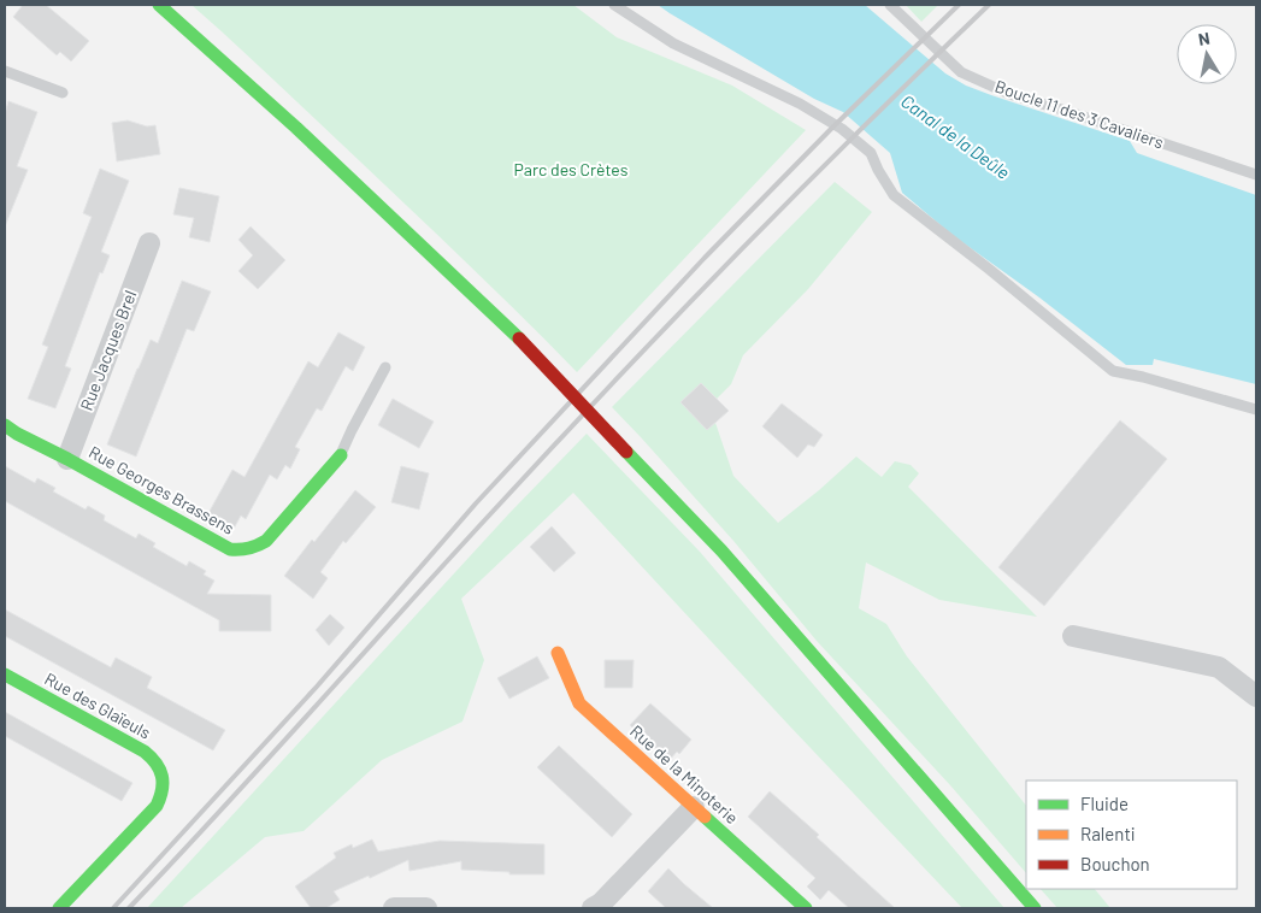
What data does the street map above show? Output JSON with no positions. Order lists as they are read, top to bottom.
{
  "streets": {
    "main road": ["Rue Georges Brassens", "Rue des Glaïeuls", "Rue de la Minoterie"],
    "street": ["Rue Jacques Brel"],
    "lane": ["Boucle 11 des 3 Cavaliers"]
  },
  "crossings": [
    ["Rue Jacques Brel", "Rue Georges Brassens"]
  ],
  "water": ["Canal de la Deûle"],
  "parks": ["Parc des Crètes"],
  "legend": ["Fluide", "Ralenti", "Bouchon"],
  "north": "top"
}
